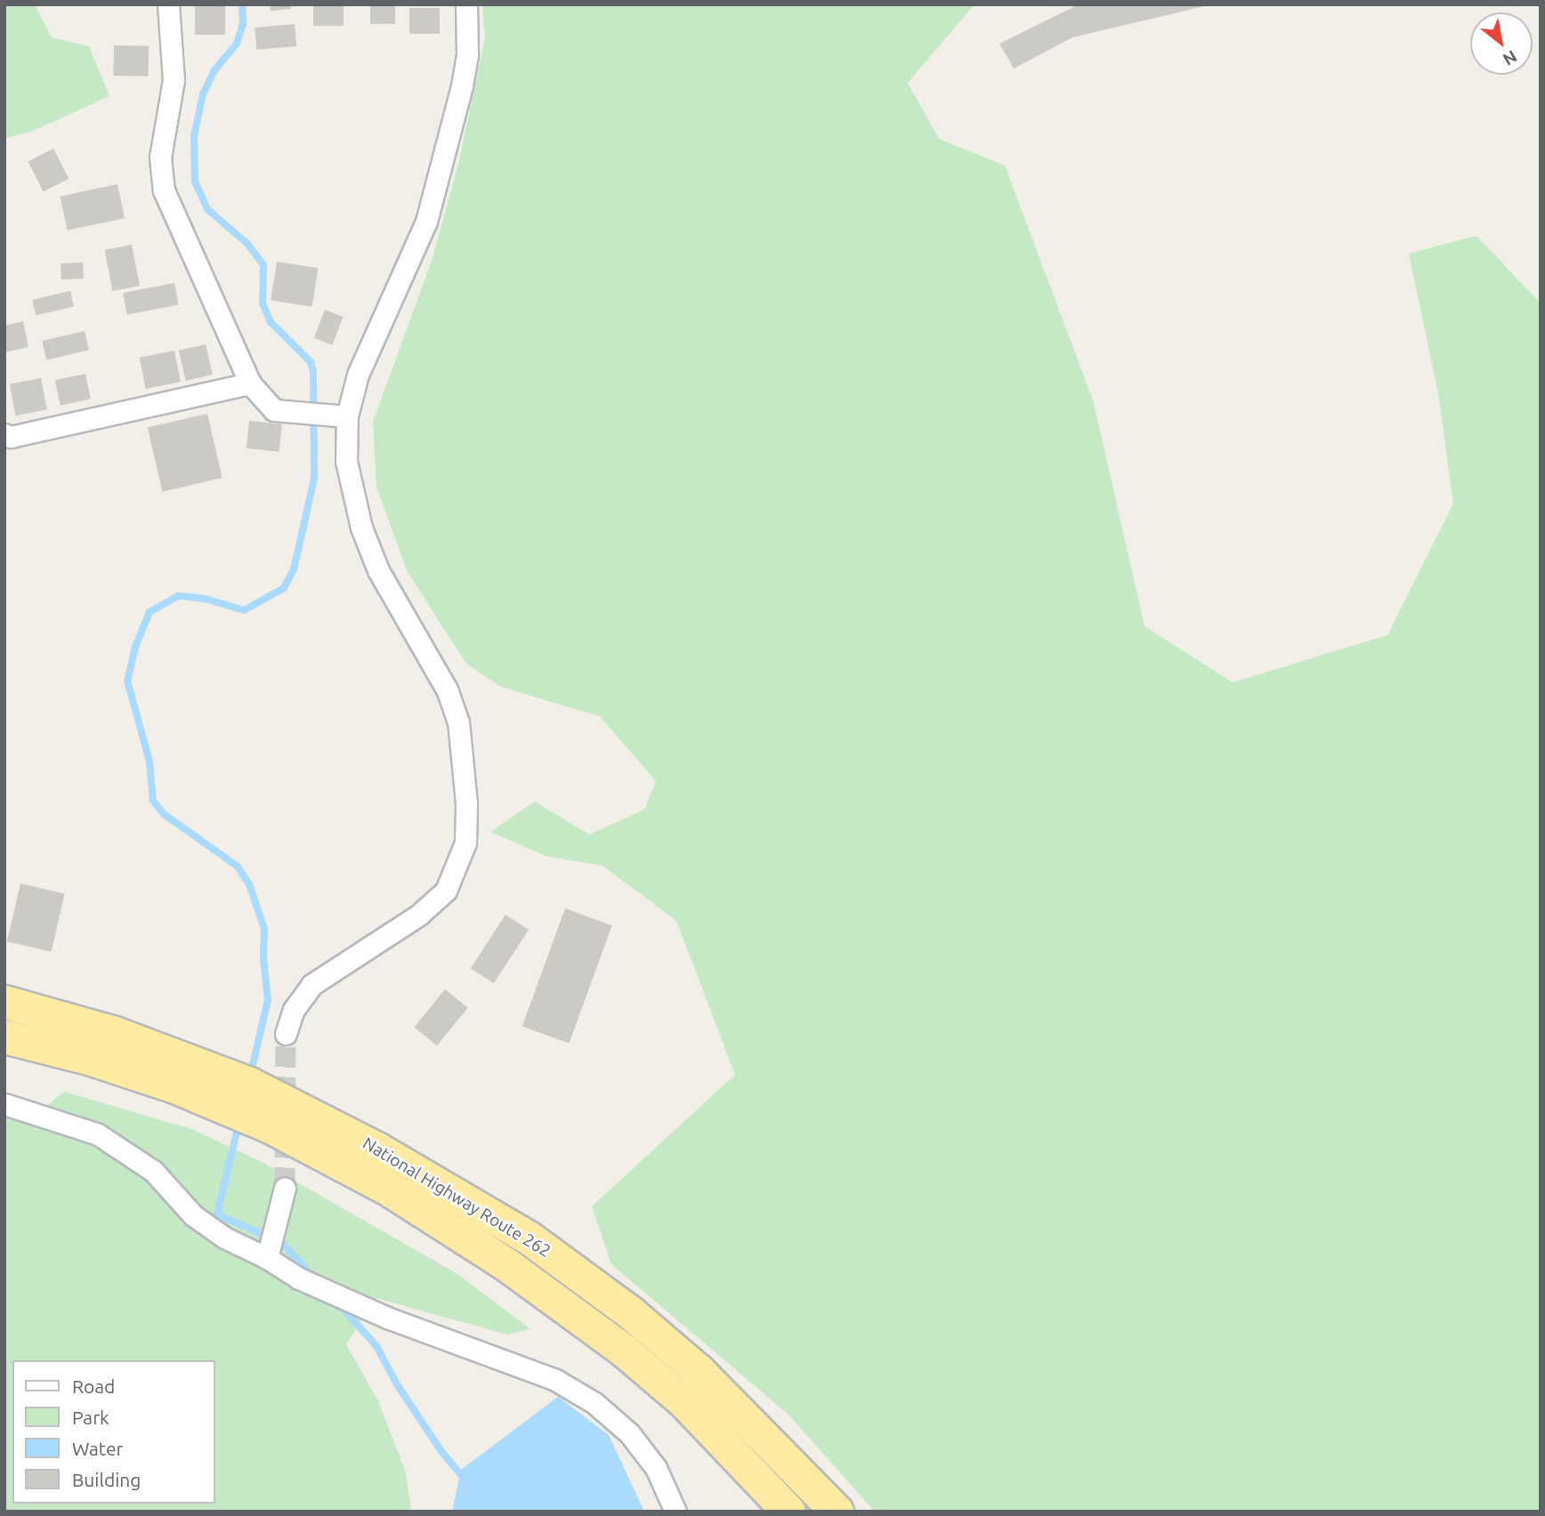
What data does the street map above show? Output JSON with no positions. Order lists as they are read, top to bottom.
{
  "streets": {
    "highway": ["National Highway Route 262"]
  },
  "legend": [
    "Road",
    "Park",
    "Water",
    "Building"
  ],
  "north": "bottom right"
}
